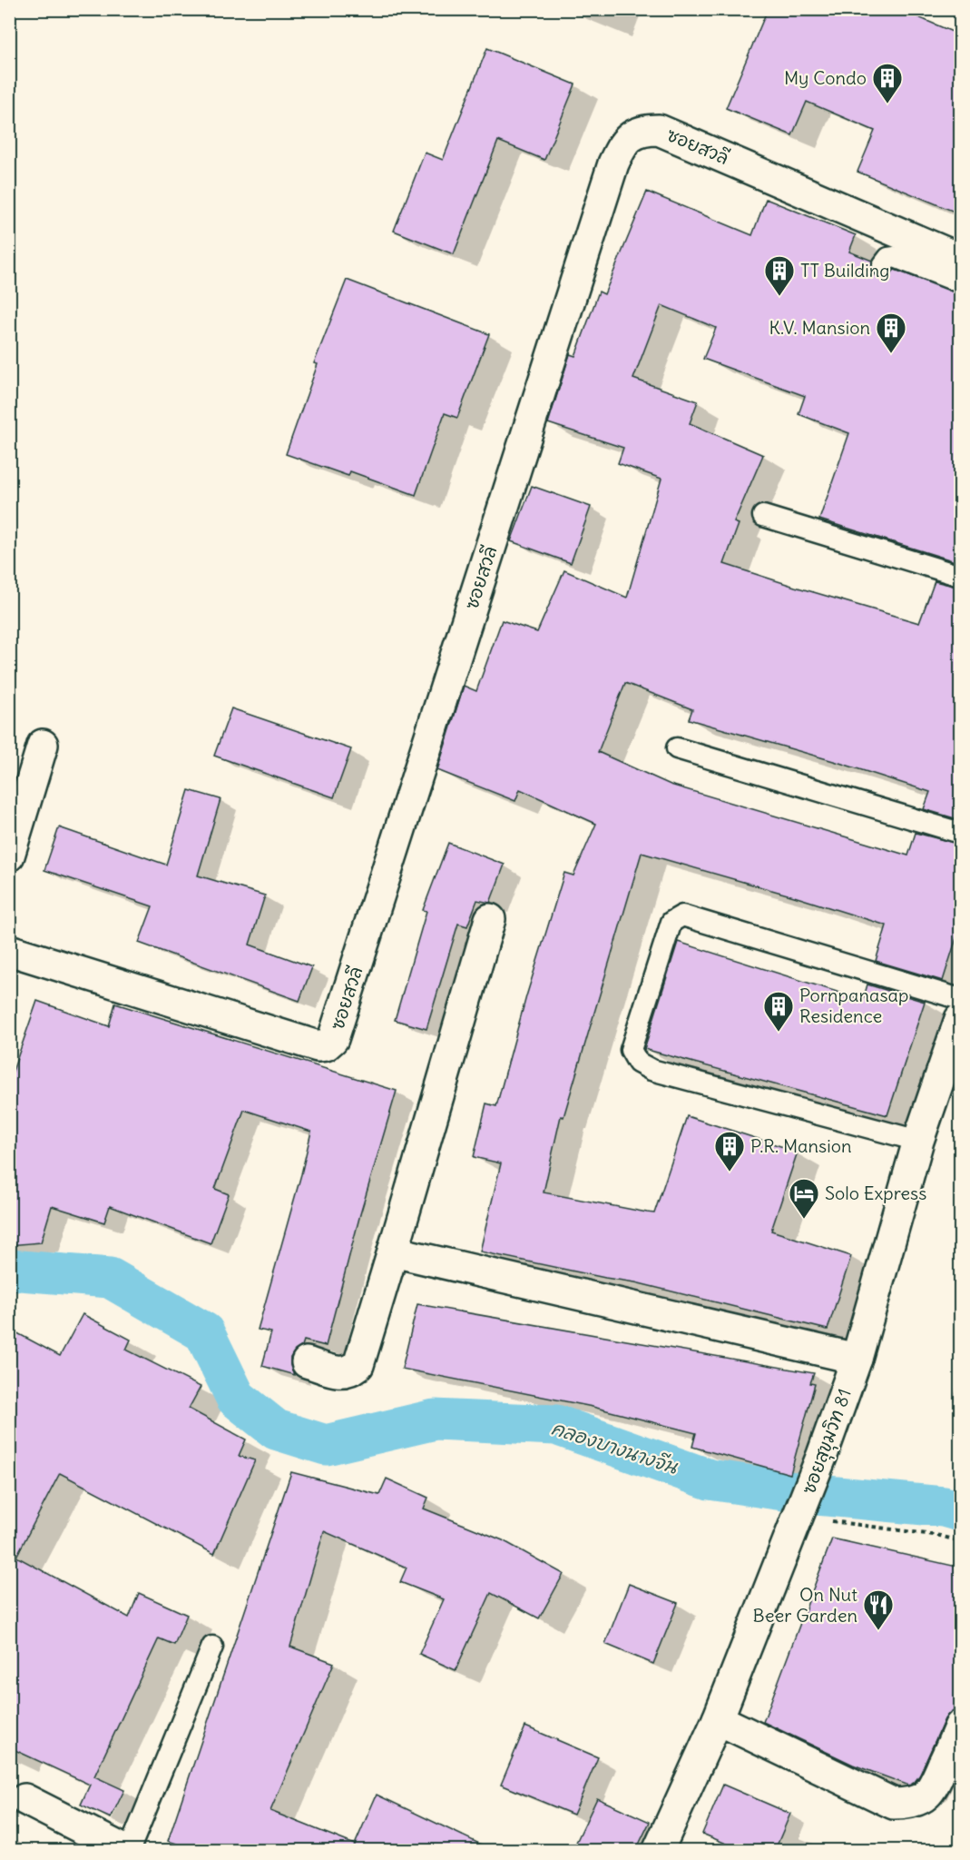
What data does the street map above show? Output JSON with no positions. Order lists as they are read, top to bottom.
{
  "streets": {
    "street": ["ซอยสวลี", "ซอยสุขุมวิท 81"]
  },
  "water": ["คลองบางนางจีน"],
  "places": {
    "building": [
      "My Condo",
      "TT Building",
      "K.V. Mansion",
      "Pornpanasap Residence",
      "P.R. Mansion"
    ],
    "hotel": ["Solo Express"],
    "restaurant": ["On Nut Beer Garden"]
  }
}
